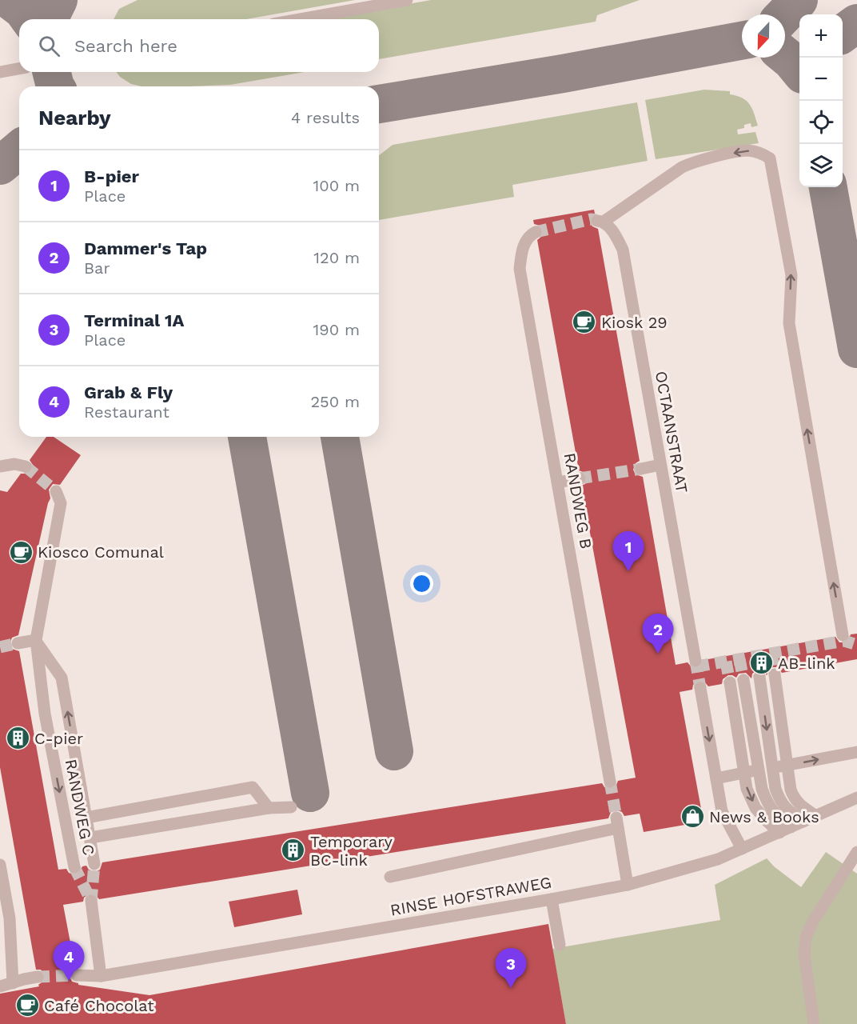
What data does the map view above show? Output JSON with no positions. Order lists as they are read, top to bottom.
{
  "streets": {
    "lane": [
      "OCTAANSTRAAT",
      "RANDWEG B",
      "RANDWEG C",
      "RINSE HOFSTRAWEG"
    ]
  },
  "places": {
    "cafe": ["Kiosk 29", "Kiosco Comunal", "Café Chocolat"],
    "building": ["AB-link", "C-pier", "Temporary BC-link"],
    "shop": ["News & Books"]
  },
  "north": "bottom",
  "page": {
    "map_buttons": ["+", "−"],
    "search": "Search here",
    "heading": ["Nearby", "4 results"],
    "list": [
      {
        "mark": "1",
        "name": "B-pier",
        "note": "Place",
        "value": "100 m"
      },
      {
        "mark": "2",
        "name": "Dammer's Tap",
        "note": "Bar",
        "value": "120 m"
      },
      {
        "mark": "3",
        "name": "Terminal 1A",
        "note": "Place",
        "value": "190 m"
      },
      {
        "mark": "4",
        "name": "Grab & Fly",
        "note": "Restaurant",
        "value": "250 m"
      }
    ],
    "pins": [
      "1",
      "2",
      "4",
      "3"
    ]
  }
}
